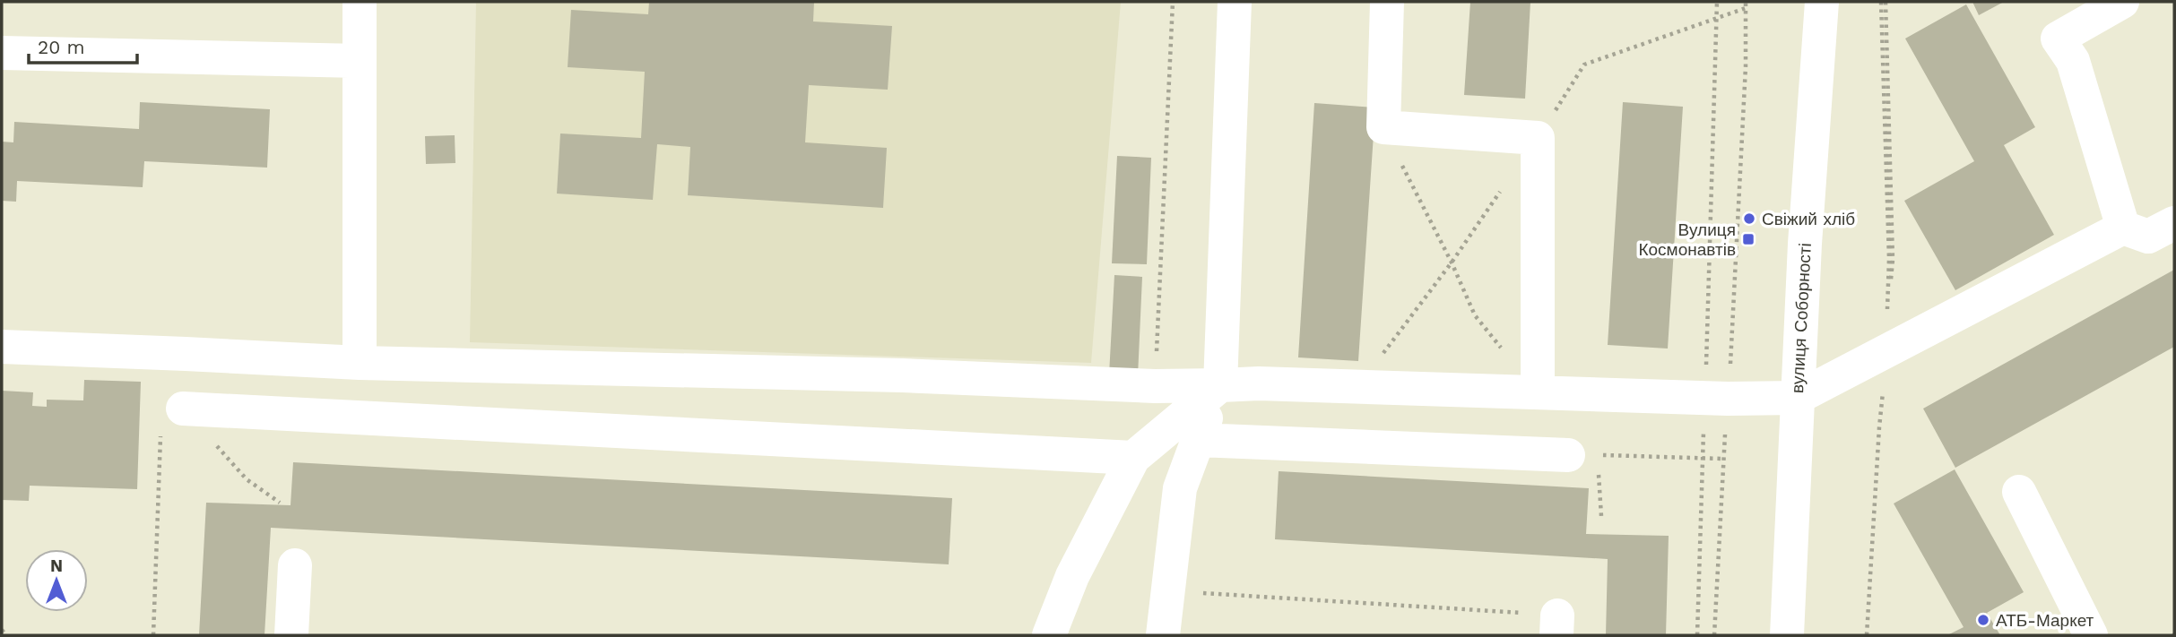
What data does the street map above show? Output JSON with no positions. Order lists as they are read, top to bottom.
{
  "streets": {
    "street": ["вулиця Соборності"]
  },
  "places": {
    "other": ["Свіжий хліб", "АТБ-Маркет"],
    "transit": ["Вулиця Космонавтів"]
  },
  "scale_bar": "20 m",
  "north": "top"
}
